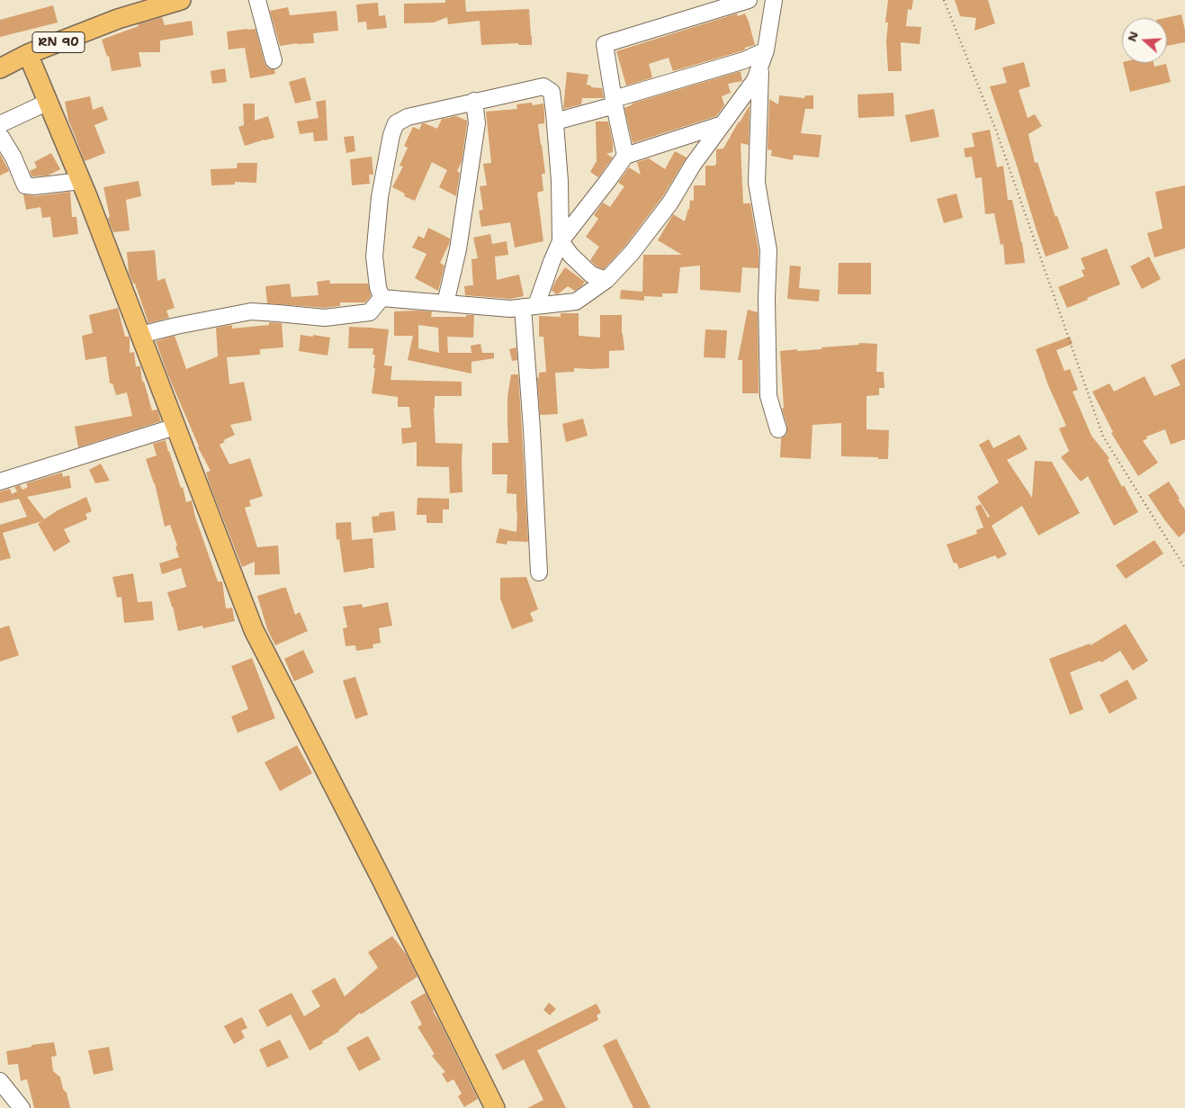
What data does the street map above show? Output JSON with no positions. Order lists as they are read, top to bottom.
{
  "streets": {
    "main road": ["RN 90"]
  },
  "north": "left"
}
